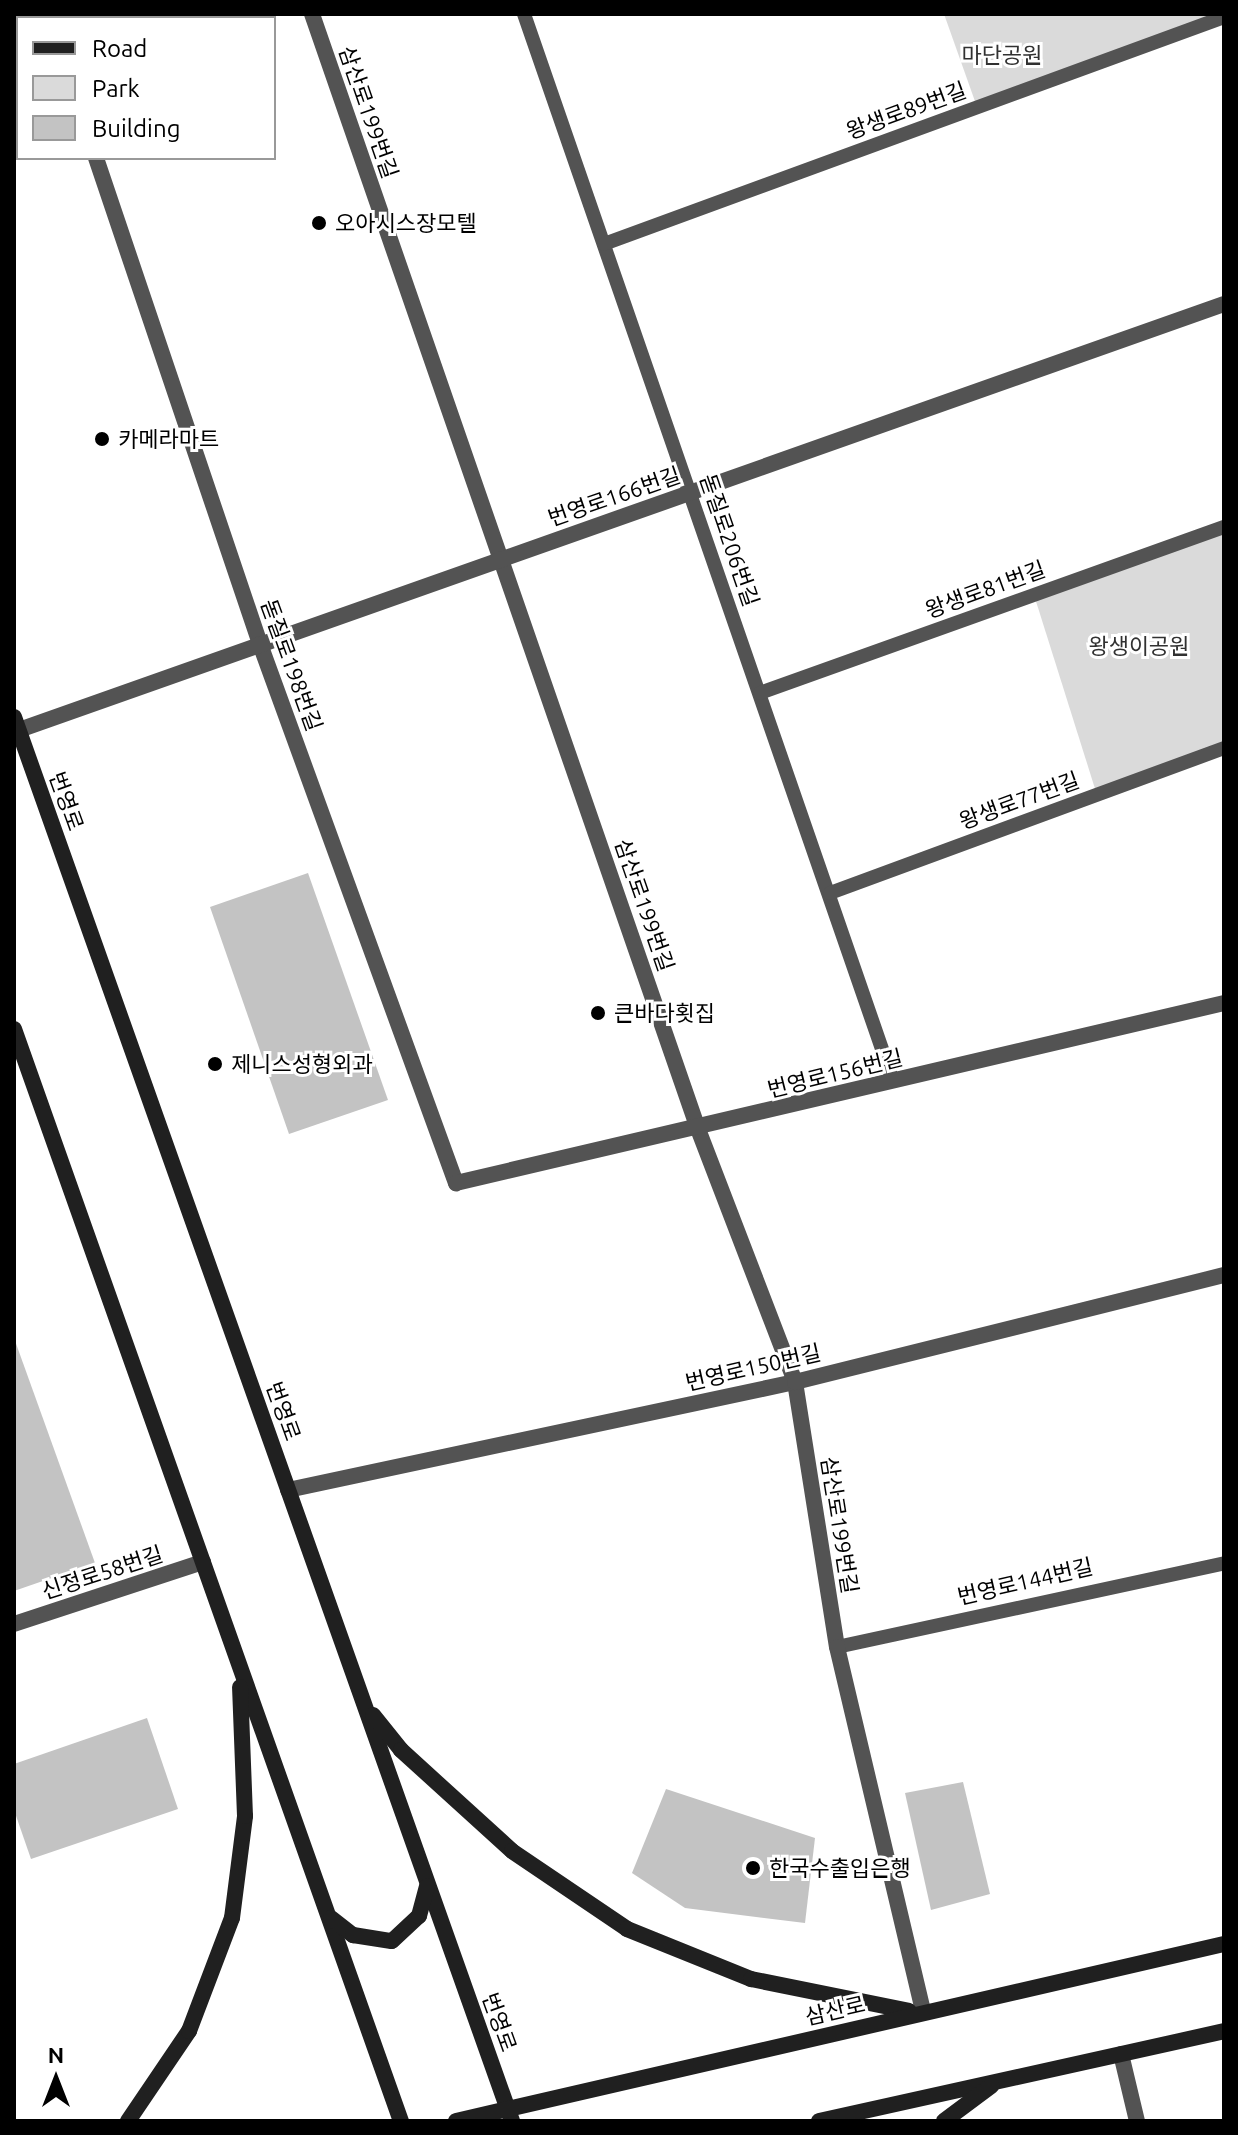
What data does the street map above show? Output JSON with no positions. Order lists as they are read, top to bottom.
{
  "streets": {
    "main road": ["번영로", "삼산로"],
    "street": [
      "삼산로199번길",
      "번영로166번길",
      "돋질로198번길",
      "번영로156번길",
      "번영로150번길",
      "신정로58번길"
    ],
    "lane": [
      "왕생로89번길",
      "돋질로206번길",
      "왕생로81번길",
      "왕생로77번길",
      "번영로144번길"
    ]
  },
  "crossings": [
    ["왕생로89번길", "돋질로206번길"],
    ["삼산로199번길", "번영로166번길"],
    ["삼산로199번길", "번영로156번길"],
    ["삼산로199번길", "번영로150번길"],
    ["삼산로199번길", "번영로144번길"],
    ["삼산로199번길", "삼산로"],
    ["번영로166번길", "돋질로206번길"],
    ["번영로166번길", "돋질로198번길"],
    ["번영로166번길", "번영로"],
    ["돋질로206번길", "왕생로81번길"],
    ["돋질로206번길", "왕생로77번길"],
    ["돋질로206번길", "번영로156번길"],
    ["돋질로198번길", "번영로156번길"],
    ["번영로", "번영로150번길"],
    ["번영로", "삼산로"]
  ],
  "parks": ["마단공원", "왕생이공원"],
  "places": [
    "오아시스장모텔",
    "카메라마트",
    "큰바다횟집",
    "제니스성형외과",
    "한국수출입은행"
  ],
  "legend": ["Road", "Park", "Building"],
  "north": "top"
}
